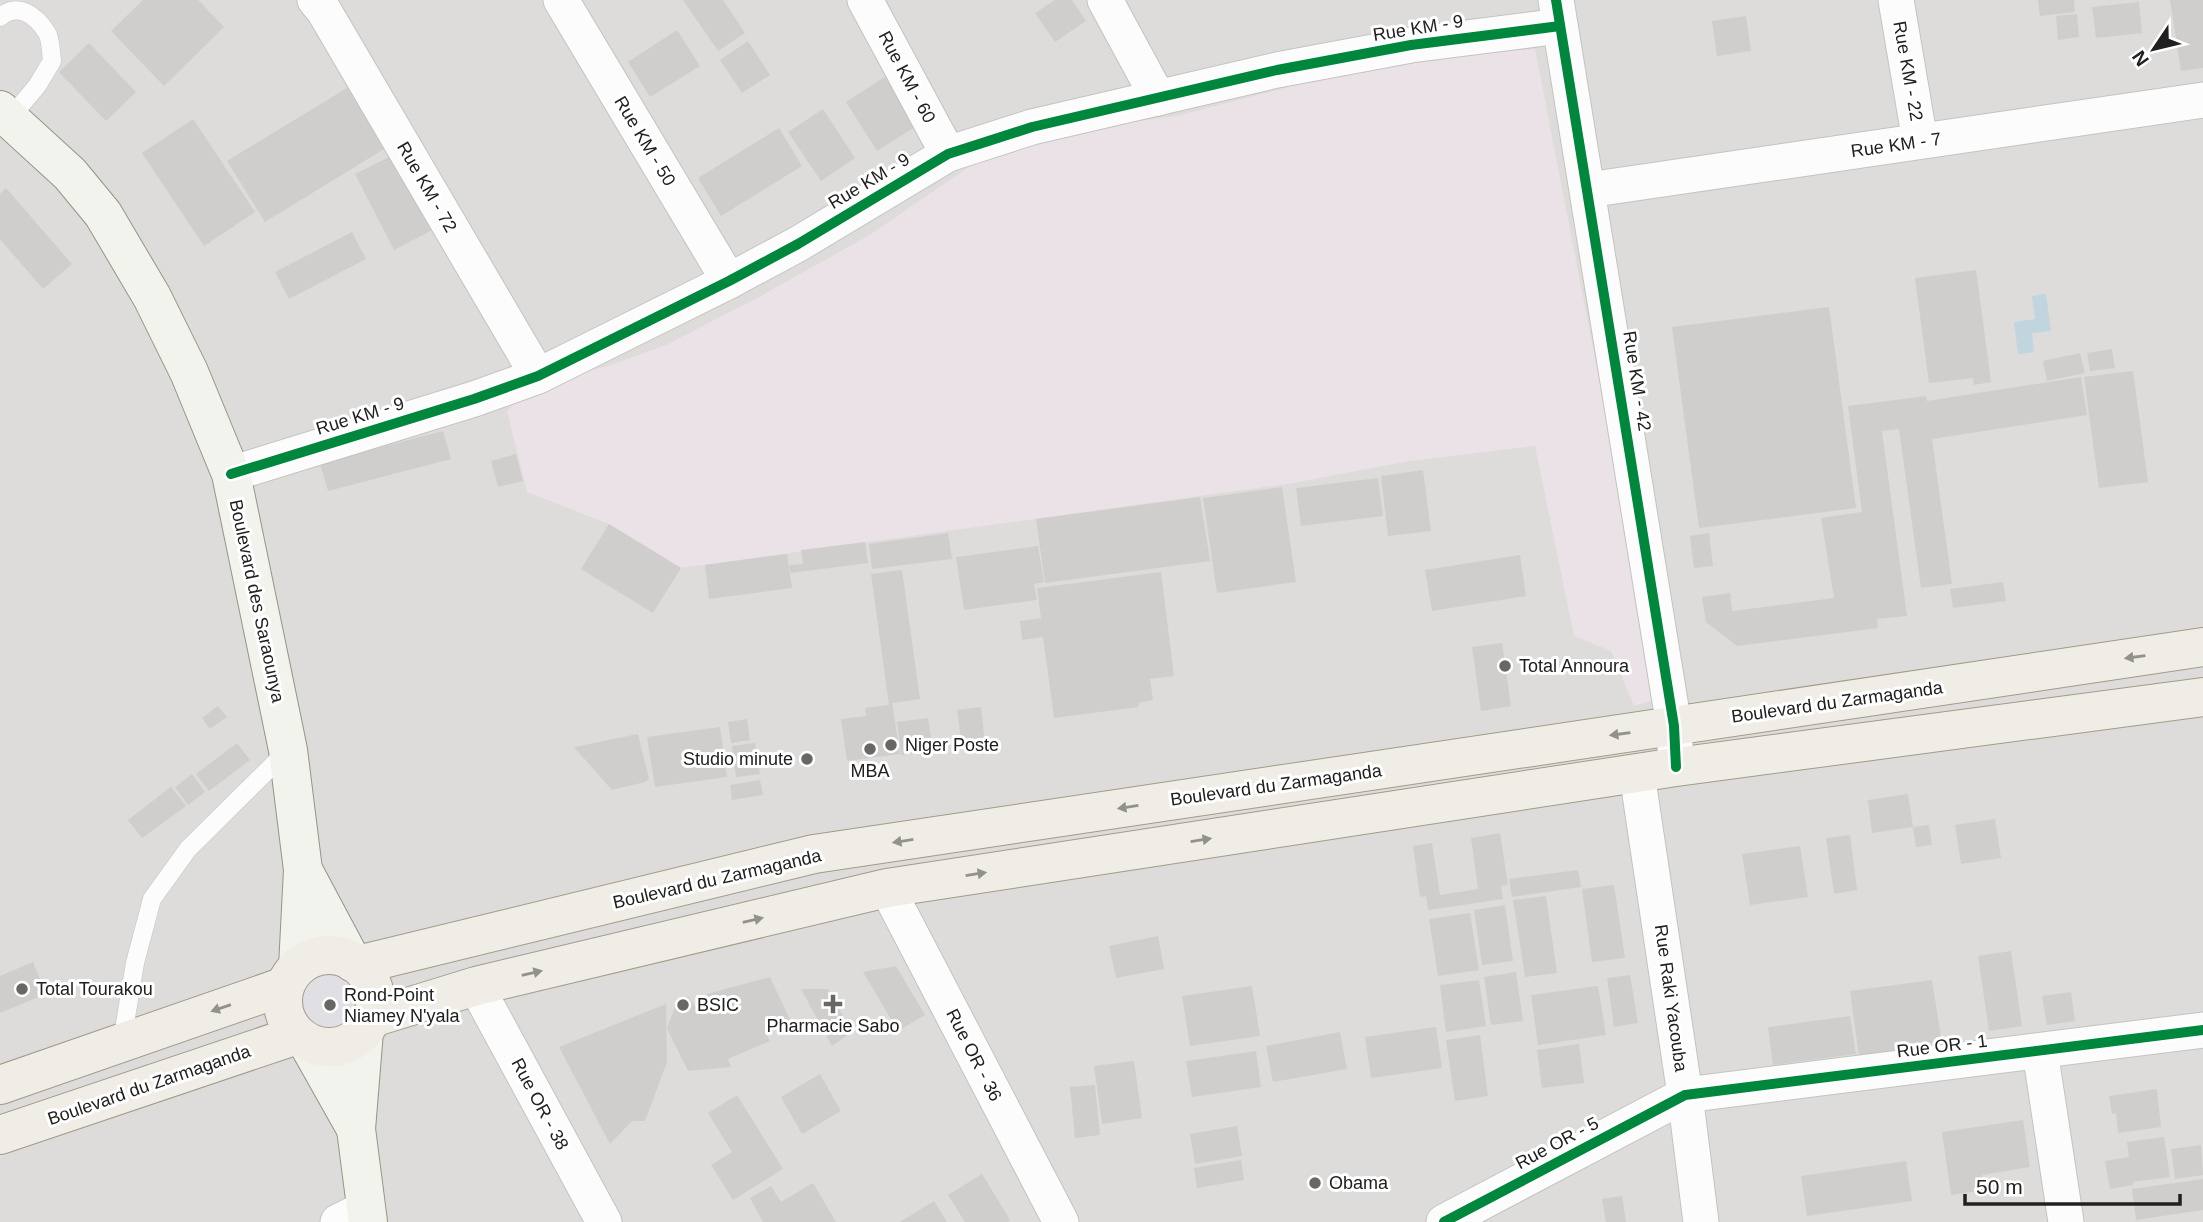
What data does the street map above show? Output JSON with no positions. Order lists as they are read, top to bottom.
{
  "streets": {
    "main road": ["Boulevard des Saraounya", "Boulevard du Zarmaganda"],
    "street": [
      "Rue KM - 9",
      "Rue KM - 22",
      "Rue KM - 60",
      "Rue KM - 50",
      "Rue KM - 7",
      "Rue KM - 72",
      "Rue KM - 42",
      "Rue Raki Yacouba",
      "Rue OR - 1",
      "Rue OR - 36",
      "Rue OR - 38",
      "Rue OR - 5"
    ]
  },
  "crossings": [
    ["Rue KM - 9", "Rue KM - 60"],
    ["Rue KM - 9", "Rue KM - 50"],
    ["Rue KM - 9", "Rue KM - 72"],
    ["Rue KM - 9", "Rue KM - 42"],
    ["Rue KM - 9", "Boulevard des Saraounya"],
    ["Rue KM - 22", "Rue KM - 7"],
    ["Rue KM - 7", "Rue KM - 42"],
    ["Rue KM - 42", "Boulevard du Zarmaganda"],
    ["Boulevard des Saraounya", "Boulevard du Zarmaganda"],
    ["Rue Raki Yacouba", "Rue OR - 1"],
    ["Rue Raki Yacouba", "Rue OR - 5"],
    ["Rue OR - 1", "Rue OR - 5"]
  ],
  "places": {
    "other": [
      "Total Annoura",
      "Niger Poste",
      "MBA",
      "Studio minute",
      "Total Tourakou",
      "Rond-Point Niamey N'yala",
      "BSIC",
      "Obama"
    ],
    "health": ["Pharmacie Sabo"]
  },
  "scale_bar": "50 m",
  "north": "bottom left"
}
